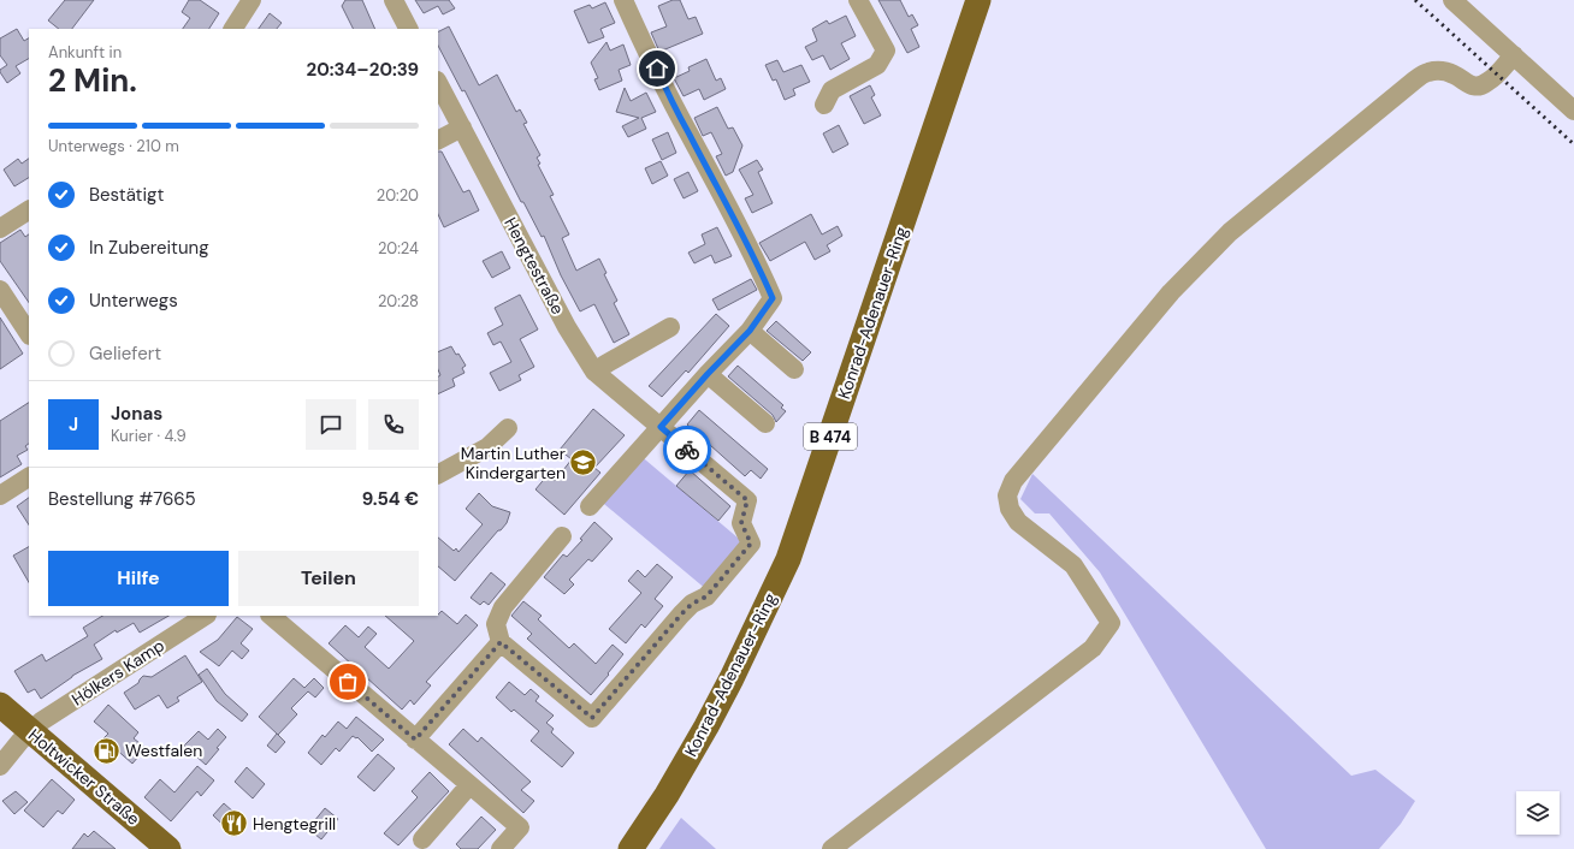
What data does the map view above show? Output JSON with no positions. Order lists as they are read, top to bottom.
{
  "streets": {
    "main road": ["Konrad-Adenauer-Ring", "B 474", "Holtwicker Straße"],
    "street": ["Hengtestraße", "Hölkers Kamp"]
  },
  "crossings": [
    ["Hölkers Kamp", "Holtwicker Straße"]
  ],
  "places": {
    "school or university": ["Martin Luther Kindergarten"],
    "fuel station": ["Westfalen"],
    "restaurant": ["Hengtegrill"]
  },
  "page": {
    "heading": ["2 Min.", "Ankunft in", "20:34–20:39"],
    "panel": [
      "Jonas",
      "Kurier · 4.9",
      "Bestellung #7665",
      "9.54 €"
    ],
    "bar": "Unterwegs · 210 m",
    "list": [
      ["Bestätigt", "20:20"],
      ["In Zubereitung", "20:24"],
      ["Unterwegs", "20:28"],
      "Geliefert"
    ],
    "round": "J",
    "buttons": ["Hilfe", "Teilen"]
  }
}
